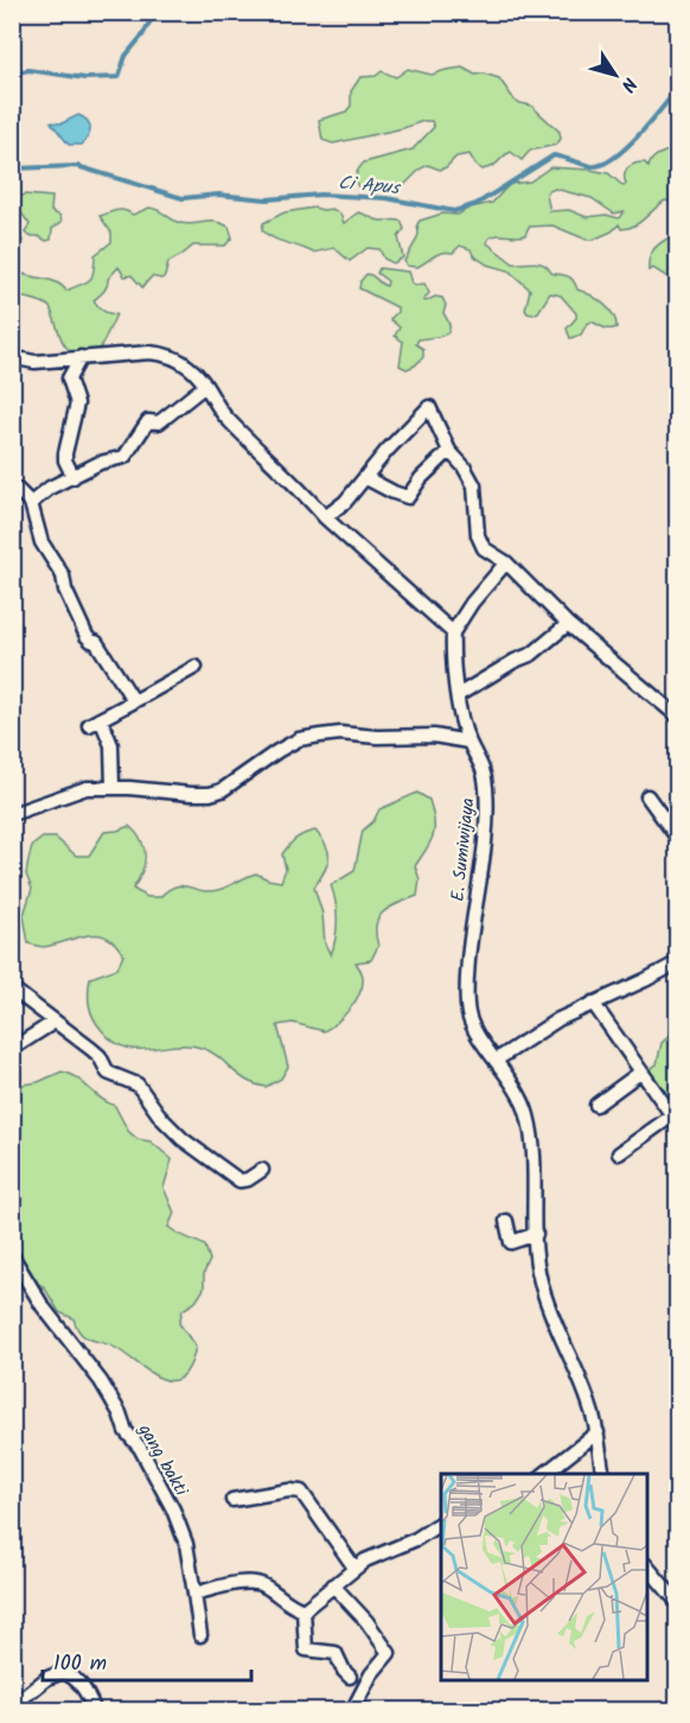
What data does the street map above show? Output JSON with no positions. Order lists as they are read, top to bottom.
{
  "streets": {
    "street": ["E. Sumiwijaya", "gang bakti"]
  },
  "water": ["Ci Apus"],
  "scale_bar": "100 m",
  "north": "bottom right"
}
